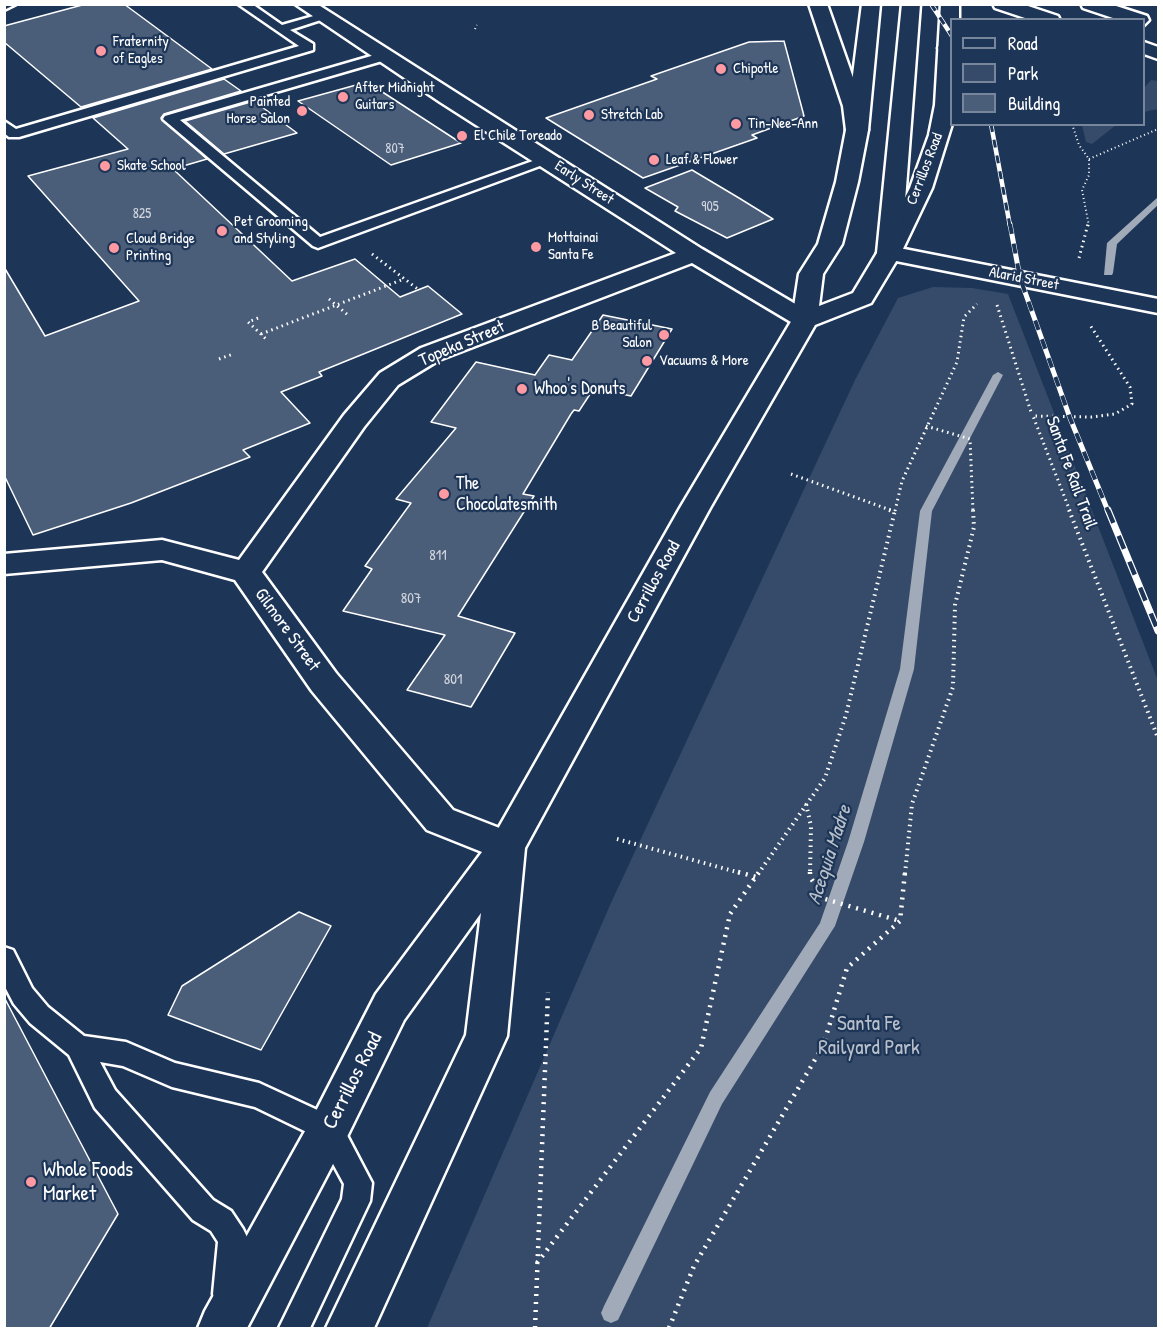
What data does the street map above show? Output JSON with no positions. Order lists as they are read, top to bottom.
{
  "streets": {
    "main road": [
      "Cerrillos Road",
      "Early Street",
      "Alarid Street",
      "Topeka Street",
      "Gilmore Street"
    ],
    "path": ["Santa Fe Rail Trail"]
  },
  "crossings": [
    ["Cerrillos Road", "Early Street"],
    ["Cerrillos Road", "Alarid Street"],
    ["Cerrillos Road", "Gilmore Street"],
    ["Early Street", "Topeka Street"],
    ["Topeka Street", "Gilmore Street"]
  ],
  "water": ["Acequia Madre"],
  "parks": ["Santa Fe Railyard Park"],
  "places": [
    "Fraternity of Eagles",
    "Chipotle",
    "After Midnight Guitars",
    "Painted Horse Salon",
    "Stretch Lab",
    "Tin-Nee-Ann",
    "El Chile Toreado",
    "Leaf & Flower",
    "Skate School",
    "Pet Grooming and Styling",
    "Mottainai Santa Fe",
    "Cloud Bridge Printing",
    "B Beautiful Salon",
    "Vacuums & More",
    "Whoo's Donuts",
    "The Chocolatesmith",
    "Whole Foods Market"
  ],
  "house_numbers": [
    "807",
    "905",
    "825",
    "811",
    "807",
    "801"
  ],
  "legend": ["Road", "Park", "Building"]
}
